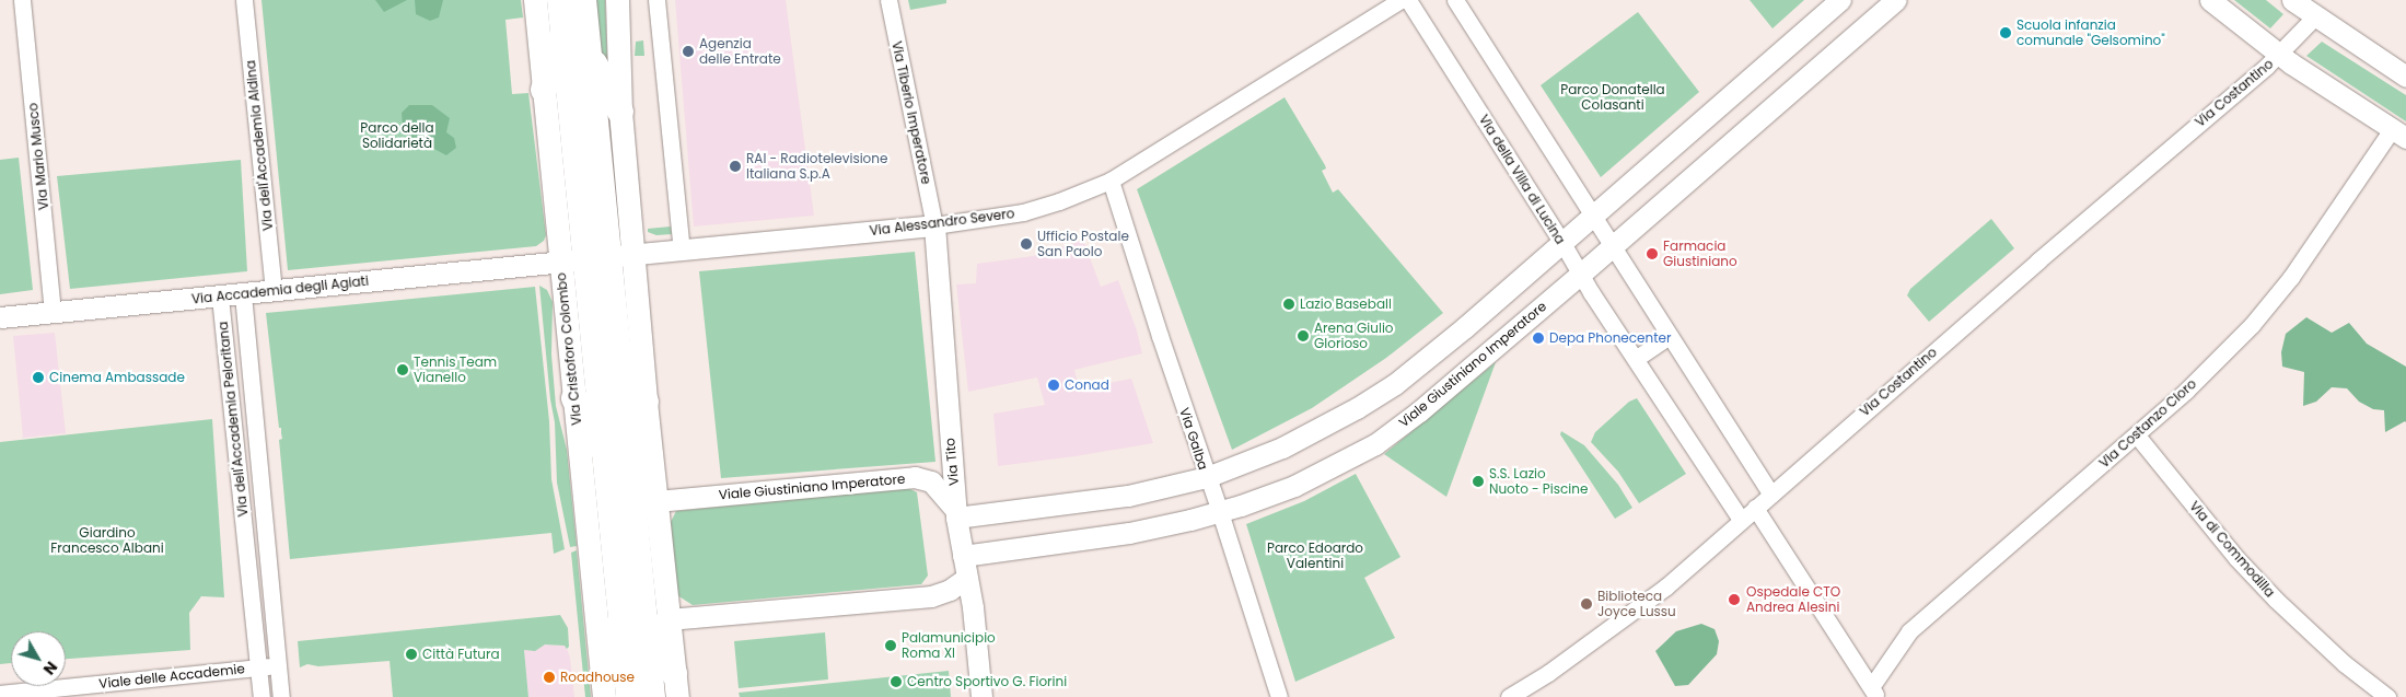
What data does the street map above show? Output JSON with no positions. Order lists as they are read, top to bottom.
{
  "streets": {
    "main road": ["Via Cristoforo Colombo"],
    "street": [
      "Via Costantino",
      "Via Tiberio Imperatore",
      "Via dell'Accademia Aldina",
      "Via Mario Musco",
      "Via della Villa di Lucina",
      "Via Alessandro Severo",
      "Via Accademia degli Agiati",
      "Viale Giustiniano Imperatore",
      "Via dell'Accademia Peloritana",
      "Via Costanzo Cloro",
      "Via Galba",
      "Via Tito",
      "Via di Commodilla",
      "Viale delle Accademie"
    ]
  },
  "crossings": [
    ["Via Costantino", "Via della Villa di Lucina"],
    ["Via Tiberio Imperatore", "Via Alessandro Severo"],
    ["Via Tiberio Imperatore", "Via Tito"],
    ["Via dell'Accademia Aldina", "Via Accademia degli Agiati"],
    ["Via Mario Musco", "Via Accademia degli Agiati"],
    ["Via della Villa di Lucina", "Viale Giustiniano Imperatore"],
    ["Via Alessandro Severo", "Via Accademia degli Agiati"],
    ["Via Alessandro Severo", "Via Cristoforo Colombo"],
    ["Via Alessandro Severo", "Via Galba"],
    ["Via Alessandro Severo", "Via Tito"],
    ["Via Accademia degli Agiati", "Via Cristoforo Colombo"],
    ["Via Accademia degli Agiati", "Via dell'Accademia Peloritana"],
    ["Viale Giustiniano Imperatore", "Via Galba"],
    ["Viale Giustiniano Imperatore", "Via Tito"],
    ["Via dell'Accademia Peloritana", "Viale delle Accademie"],
    ["Via Costanzo Cloro", "Via di Commodilla"]
  ],
  "parks": [
    "Parco Donatella Colasanti",
    "Parco della Solidarietà",
    "Giardino Francesco Albani",
    "Parco Edoardo Valentini"
  ],
  "places": [
    "Scuola infanzia comunale \"Gelsomino\"",
    "Agenzia delle Entrate",
    "RAI - Radiotelevisione Italiana S.p.A",
    "Ufficio Postale San Paolo",
    "Farmacia Giustiniano",
    "Lazio Baseball",
    "Arena Giulio Glorioso",
    "Depa Phonecenter",
    "Tennis Team Vianello",
    "Cinema Ambassade",
    "Conad",
    "S.S. Lazio Nuoto - Piscine",
    "Ospedale CTO Andrea Alesini",
    "Biblioteca Joyce Lussu",
    "Palamunicipio Roma XI",
    "Città Futura",
    "Roadhouse",
    "Centro Sportivo G. Fiorini"
  ],
  "north": "bottom right"
}
